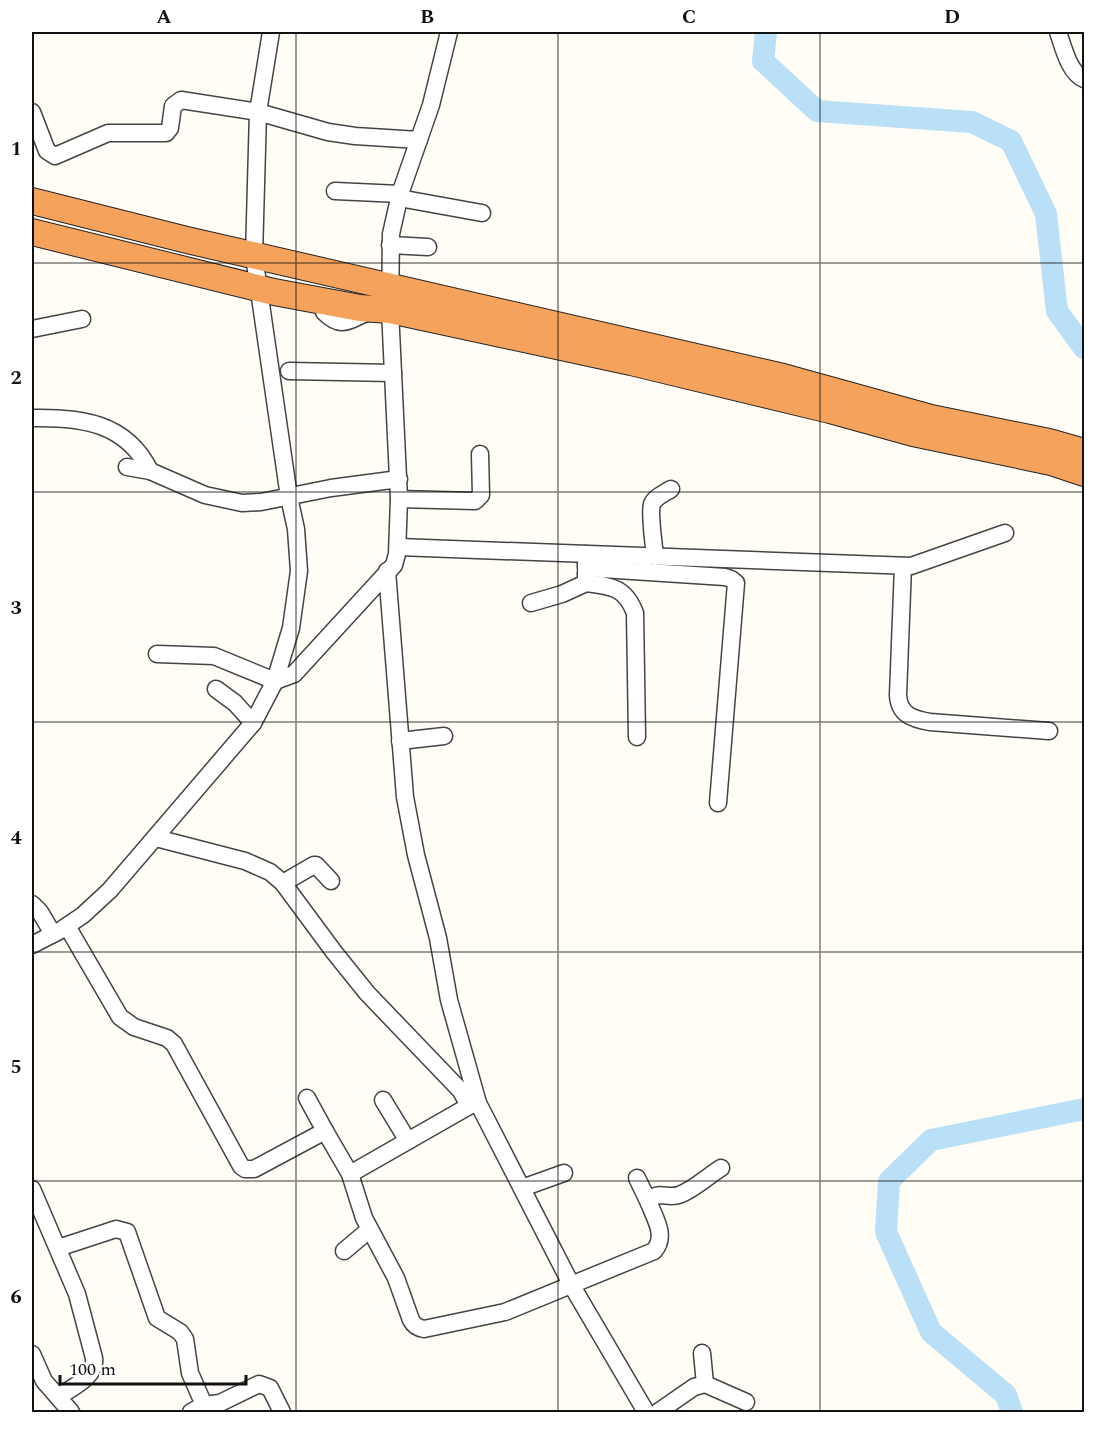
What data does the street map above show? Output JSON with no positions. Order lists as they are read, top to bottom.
{
  "scale_bar": "100 m",
  "grid": {
    "columns": [
      "A",
      "B",
      "C",
      "D"
    ],
    "rows": [
      "1",
      "2",
      "3",
      "4",
      "5",
      "6"
    ]
  }
}
